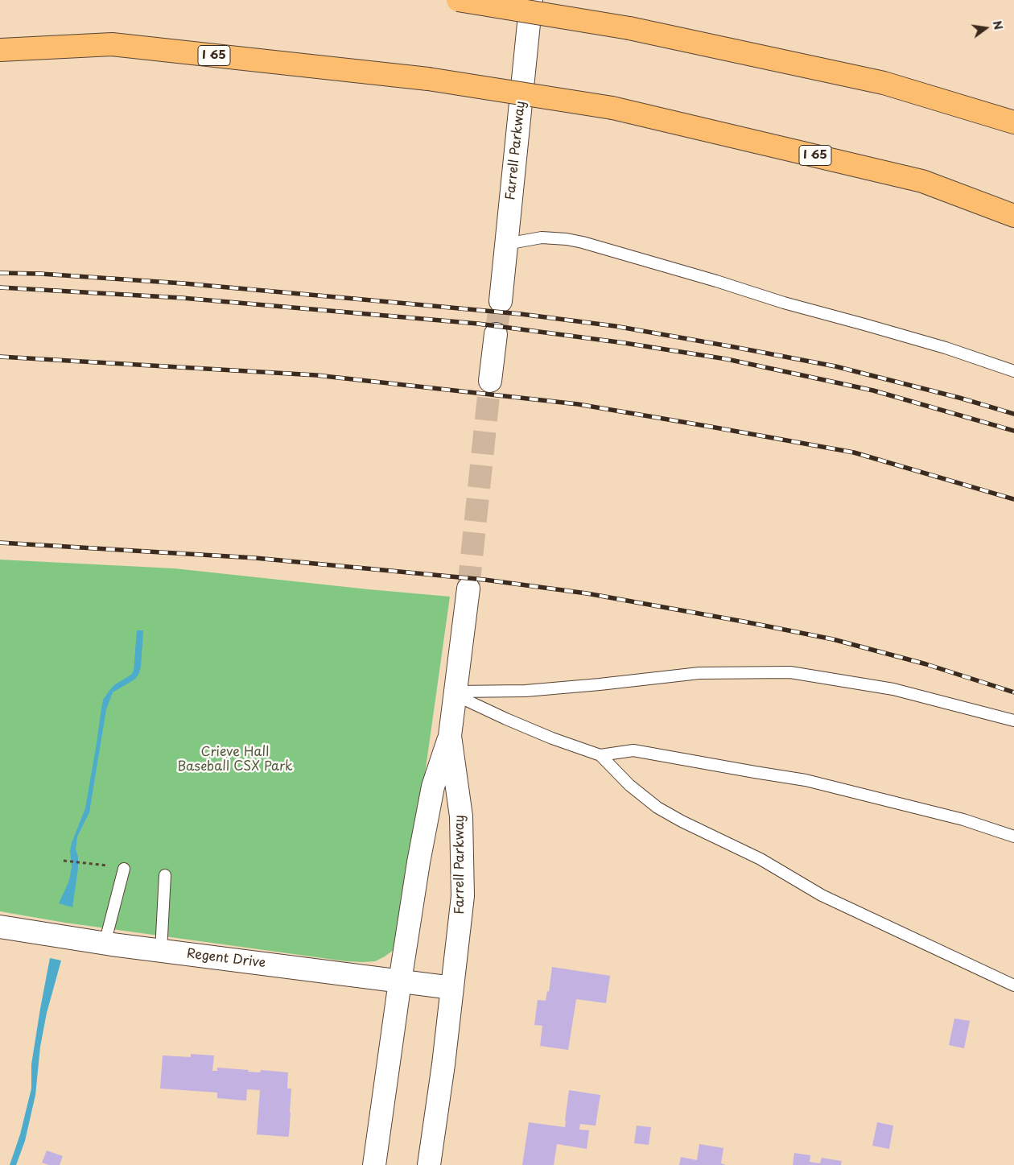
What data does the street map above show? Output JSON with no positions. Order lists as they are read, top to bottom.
{
  "streets": {
    "highway": ["I 65"],
    "street": ["Farrell Parkway", "Regent Drive"]
  },
  "crossings": [
    ["Farrell Parkway", "Regent Drive"]
  ],
  "parks": ["Crieve Hall Baseball CSX Park"],
  "north": "right"
}
